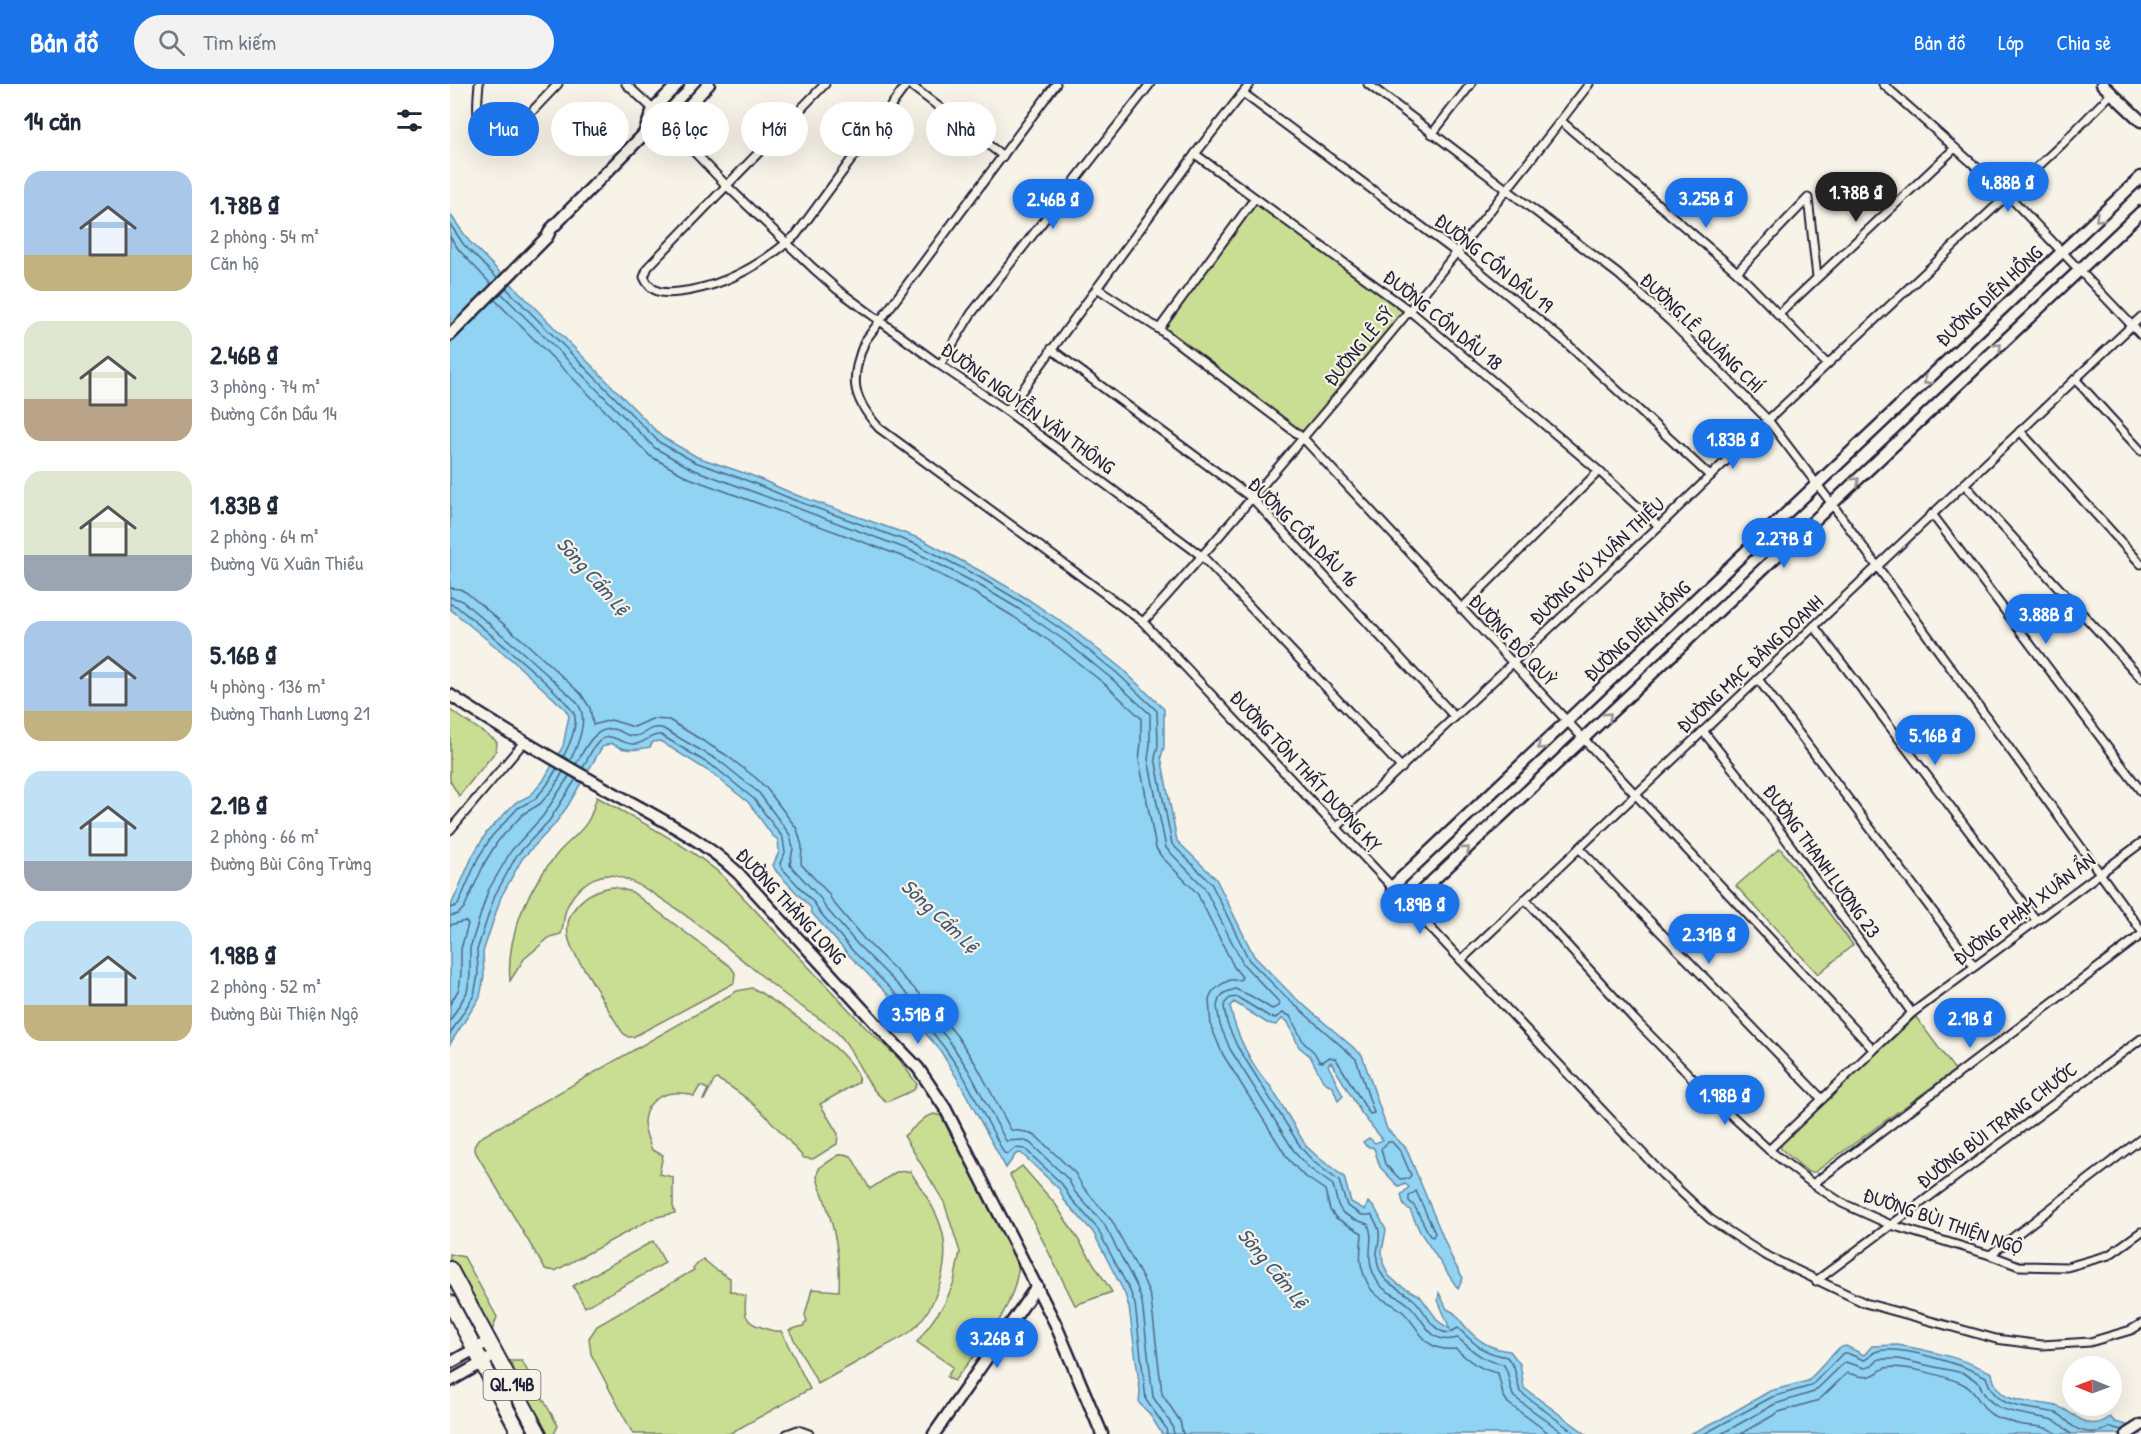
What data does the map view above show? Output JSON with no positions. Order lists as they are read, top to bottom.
{
  "streets": {
    "highway": ["QL.14B"],
    "street": [
      "ĐƯỜNG CỒN DẦU 19",
      "ĐƯỜNG DIÊN HỒNG",
      "ĐƯỜNG CỒN DẦU 18",
      "ĐƯỜNG LÊ QUẢNG CHÍ",
      "ĐƯỜNG LÊ SỸ",
      "ĐƯỜNG NGUYỄN VĂN THÔNG",
      "ĐƯỜNG CỒN DẦU 16",
      "ĐƯỜNG VŨ XUÂN THIỀU",
      "ĐƯỜNG ĐỖ QUỲ",
      "ĐƯỜNG MẠC ĐĂNG DOANH",
      "ĐƯỜNG TÔN THẤT DƯƠNG KỴ",
      "ĐƯỜNG THANH LƯƠNG 23",
      "ĐƯỜNG THĂNG LONG",
      "ĐƯỜNG PHẠM XUÂN ẨN",
      "ĐƯỜNG BÙI TRANG CHƯỚC",
      "ĐƯỜNG BÙI THIỆN NGỘ"
    ]
  },
  "crossings": [
    ["ĐƯỜNG CỒN DẦU 19", "ĐƯỜNG LÊ SỸ"],
    ["ĐƯỜNG CỒN DẦU 19", "ĐƯỜNG VŨ XUÂN THIỀU"],
    ["ĐƯỜNG DIÊN HỒNG", "ĐƯỜNG LÊ QUẢNG CHÍ"],
    ["ĐƯỜNG DIÊN HỒNG", "ĐƯỜNG ĐỖ QUỲ"],
    ["ĐƯỜNG DIÊN HỒNG", "ĐƯỜNG TÔN THẤT DƯƠNG KỴ"],
    ["ĐƯỜNG CỒN DẦU 18", "ĐƯỜNG LÊ SỸ"],
    ["ĐƯỜNG CỒN DẦU 18", "ĐƯỜNG VŨ XUÂN THIỀU"],
    ["ĐƯỜNG LÊ QUẢNG CHÍ", "ĐƯỜNG LÊ SỸ"],
    ["ĐƯỜNG LÊ QUẢNG CHÍ", "ĐƯỜNG VŨ XUÂN THIỀU"],
    ["ĐƯỜNG LÊ QUẢNG CHÍ", "ĐƯỜNG MẠC ĐĂNG DOANH"],
    ["ĐƯỜNG LÊ QUẢNG CHÍ", "ĐƯỜNG PHẠM XUÂN ẨN"],
    ["ĐƯỜNG LÊ SỸ", "ĐƯỜNG NGUYỄN VĂN THÔNG"],
    ["ĐƯỜNG LÊ SỸ", "ĐƯỜNG CỒN DẦU 16"],
    ["ĐƯỜNG LÊ SỸ", "ĐƯỜNG ĐỖ QUỲ"],
    ["ĐƯỜNG LÊ SỸ", "ĐƯỜNG TÔN THẤT DƯƠNG KỴ"],
    ["ĐƯỜNG NGUYỄN VĂN THÔNG", "ĐƯỜNG VŨ XUÂN THIỀU"],
    ["ĐƯỜNG NGUYỄN VĂN THÔNG", "ĐƯỜNG TÔN THẤT DƯƠNG KỴ"],
    ["ĐƯỜNG CỒN DẦU 16", "ĐƯỜNG VŨ XUÂN THIỀU"],
    ["ĐƯỜNG VŨ XUÂN THIỀU", "ĐƯỜNG ĐỖ QUỲ"],
    ["ĐƯỜNG VŨ XUÂN THIỀU", "ĐƯỜNG TÔN THẤT DƯƠNG KỴ"],
    ["ĐƯỜNG ĐỖ QUỲ", "ĐƯỜNG MẠC ĐĂNG DOANH"],
    ["ĐƯỜNG ĐỖ QUỲ", "ĐƯỜNG PHẠM XUÂN ẨN"],
    ["ĐƯỜNG MẠC ĐĂNG DOANH", "ĐƯỜNG TÔN THẤT DƯƠNG KỴ"],
    ["ĐƯỜNG MẠC ĐĂNG DOANH", "ĐƯỜNG THANH LƯƠNG 23"],
    ["ĐƯỜNG MẠC ĐĂNG DOANH", "ĐƯỜNG BÙI THIỆN NGỘ"],
    ["ĐƯỜNG TÔN THẤT DƯƠNG KỴ", "ĐƯỜNG BÙI TRANG CHƯỚC"],
    ["ĐƯỜNG THANH LƯƠNG 23", "ĐƯỜNG PHẠM XUÂN ẨN"],
    ["ĐƯỜNG PHẠM XUÂN ẨN", "ĐƯỜNG BÙI THIỆN NGỘ"],
    ["ĐƯỜNG BÙI TRANG CHƯỚC", "ĐƯỜNG BÙI THIỆN NGỘ"]
  ],
  "water": ["Sông Cẩm Lệ"],
  "north": "left",
  "page": {
    "header": "Bản đồ",
    "search": "Tìm kiếm",
    "nav": ["Bản đồ", "Lớp", "Chia sẻ"],
    "heading": "14 căn",
    "chip": [
      "Mua",
      "Thuê",
      "Bộ lọc",
      "Mới",
      "Căn hộ",
      "Nhà"
    ],
    "list": [
      {
        "name": "1.78B ₫",
        "note": "2 phòng · 54 m² · Căn hộ"
      },
      {
        "name": "2.46B ₫",
        "note": "3 phòng · 74 m² · Đường Cồn Dầu 14"
      },
      {
        "name": "1.83B ₫",
        "note": "2 phòng · 64 m² · Đường Vũ Xuân Thiều"
      },
      {
        "name": "5.16B ₫",
        "note": "4 phòng · 136 m² · Đường Thanh Lương 21"
      },
      {
        "name": "2.1B ₫",
        "note": "2 phòng · 66 m² · Đường Bùi Công Trừng"
      },
      {
        "name": "1.98B ₫",
        "note": "2 phòng · 52 m² · Đường Bùi Thiện Ngộ"
      }
    ],
    "price": [
      "4.88B ₫",
      "1.78B ₫",
      "3.25B ₫",
      "2.46B ₫",
      "1.83B ₫",
      "2.27B ₫",
      "3.88B ₫",
      "5.16B ₫",
      "1.89B ₫",
      "2.31B ₫",
      "3.51B ₫",
      "2.1B ₫",
      "1.98B ₫",
      "3.26B ₫"
    ]
  }
}
